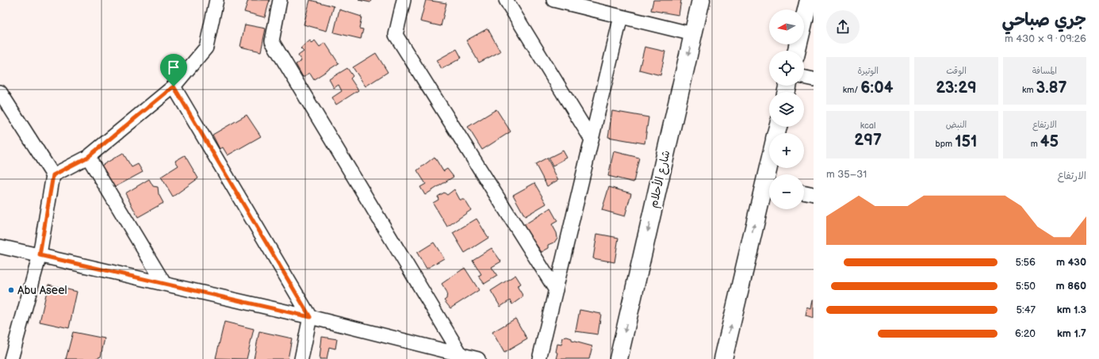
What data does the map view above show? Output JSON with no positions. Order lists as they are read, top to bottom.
{
  "streets": {
    "main road": ["شارع الأحلام"]
  },
  "places": ["Abu Aseel"],
  "north": "left",
  "page": {
    "heading": ["جري صباحي", "09:26 · 9 × 430 m"],
    "map_buttons": ["+", "−"],
    "stats": [
      ["المسافة", "3.87 km"],
      ["الوقت", "23:29"],
      ["الوتيرة", "6:04 /km"],
      ["الارتفاع", "45 m"],
      ["النبض", "151 bpm"],
      ["kcal", "297"]
    ],
    "chart": ["الارتفاع", "31–35 m"],
    "list": [
      {
        "name": "430 m",
        "note": "5:56"
      },
      {
        "name": "860 m",
        "note": "5:50"
      },
      {
        "name": "1.3 km",
        "note": "5:47"
      },
      {
        "name": "1.7 km",
        "note": "6:20"
      }
    ]
  }
}
